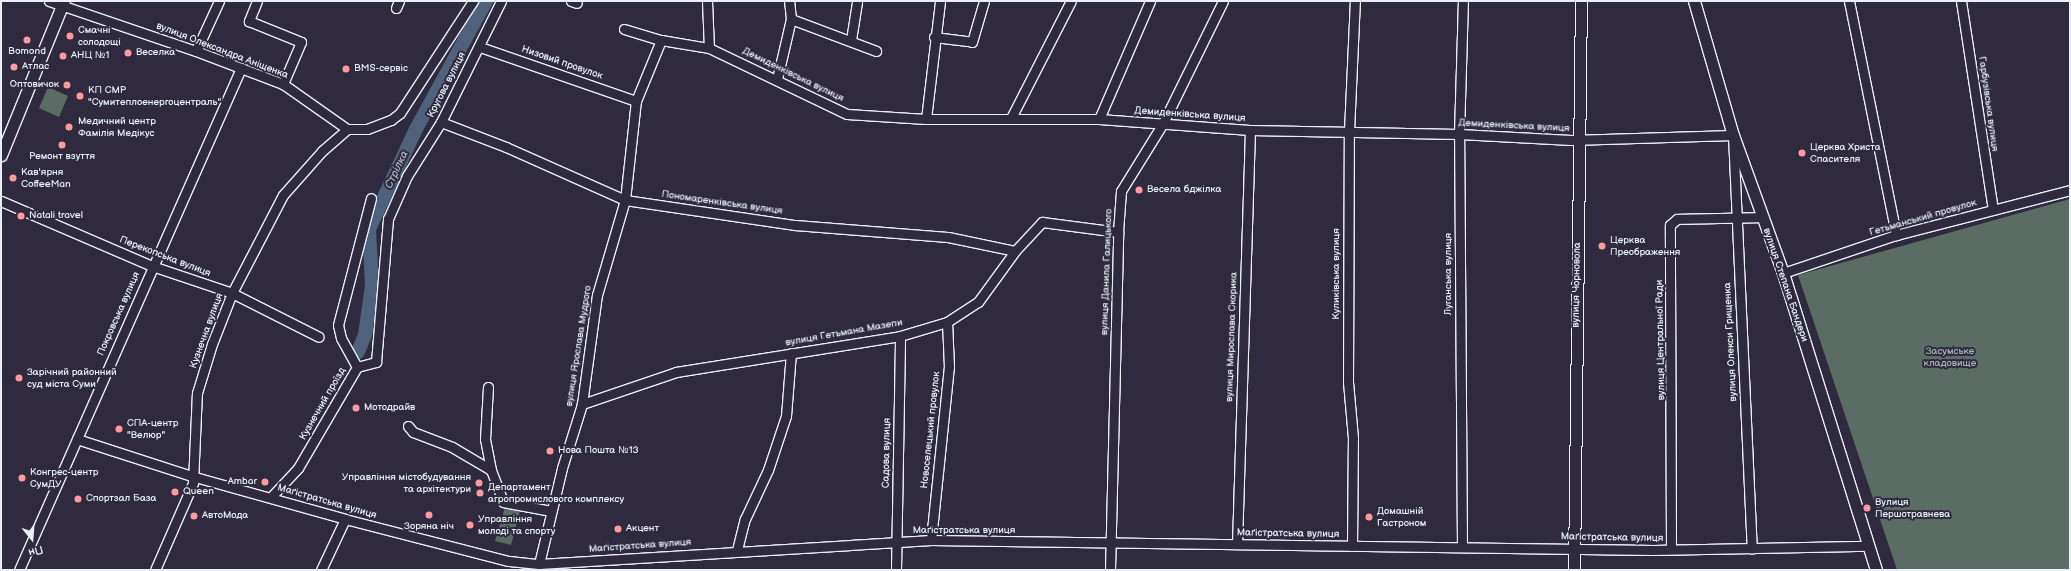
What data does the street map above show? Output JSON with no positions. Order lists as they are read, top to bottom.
{
  "streets": {
    "main road": ["вулиця Чорновола", "вулиця Степана Бандери"],
    "street": [
      "вулиця Олександра Аніщенка",
      "Низовий провулок",
      "Демиденківська вулиця",
      "Кругова вулиця",
      "Гарбузівська вулиця",
      "Пономаренківська вулиця",
      "Гетьманський провулок",
      "Перекопська вулиця",
      "вулиця Данила Галицького",
      "Куликівська вулиця",
      "Луганська вулиця",
      "Покровська вулиця",
      "Кузнечна вулиця",
      "вулиця Гетьмана Мазепи",
      "вулиця Мирослава Скорика",
      "вулиця Центральної Ради",
      "вулиця Олекси Грищенка",
      "вулиця Ярослава Мудрого",
      "Кузнечний проїзд",
      "Новоселецький провулок",
      "Садова вулиця",
      "Маґістратська вулиця"
    ]
  },
  "crossings": [
    ["вулиця Олександра Аніщенка", "Покровська вулиця"],
    ["вулиця Олександра Аніщенка", "Кузнечна вулиця"],
    ["Низовий провулок", "Кругова вулиця"],
    ["Низовий провулок", "вулиця Ярослава Мудрого"],
    ["Демиденківська вулиця", "вулиця Данила Галицького"],
    ["Демиденківська вулиця", "Куликівська вулиця"],
    ["Демиденківська вулиця", "Луганська вулиця"],
    ["Демиденківська вулиця", "вулиця Чорновола"],
    ["Демиденківська вулиця", "вулиця Степана Бандери"],
    ["Демиденківська вулиця", "вулиця Мирослава Скорика"],
    ["Демиденківська вулиця", "вулиця Олекси Грищенка"],
    ["Демиденківська вулиця", "вулиця Ярослава Мудрого"],
    ["Кругова вулиця", "Пономаренківська вулиця"],
    ["Кругова вулиця", "Кузнечний проїзд"],
    ["Гарбузівська вулиця", "Гетьманський провулок"],
    ["Пономаренківська вулиця", "вулиця Гетьмана Мазепи"],
    ["Пономаренківська вулиця", "вулиця Ярослава Мудрого"],
    ["Гетьманський провулок", "вулиця Степана Бандери"],
    ["Перекопська вулиця", "Покровська вулиця"],
    ["Перекопська вулиця", "Кузнечна вулиця"],
    ["вулиця Данила Галицького", "вулиця Гетьмана Мазепи"],
    ["вулиця Данила Галицького", "Маґістратська вулиця"],
    ["Куликівська вулиця", "Маґістратська вулиця"],
    ["Луганська вулиця", "Маґістратська вулиця"],
    ["вулиця Чорновола", "Маґістратська вулиця"],
    ["вулиця Степана Бандери", "вулиця Центральної Ради"],
    ["вулиця Степана Бандери", "вулиця Олекси Грищенка"],
    ["вулиця Степана Бандери", "Маґістратська вулиця"],
    ["Покровська вулиця", "Маґістратська вулиця"],
    ["Кузнечна вулиця", "Маґістратська вулиця"],
    ["вулиця Гетьмана Мазепи", "вулиця Ярослава Мудрого"],
    ["вулиця Гетьмана Мазепи", "Новоселецький провулок"],
    ["вулиця Гетьмана Мазепи", "Садова вулиця"],
    ["вулиця Мирослава Скорика", "Маґістратська вулиця"],
    ["вулиця Центральної Ради", "вулиця Олекси Грищенка"],
    ["вулиця Центральної Ради", "Маґістратська вулиця"],
    ["вулиця Олекси Грищенка", "Маґістратська вулиця"],
    ["вулиця Ярослава Мудрого", "Маґістратська вулиця"],
    ["Кузнечний проїзд", "Маґістратська вулиця"],
    ["Новоселецький провулок", "Маґістратська вулиця"],
    ["Садова вулиця", "Маґістратська вулиця"]
  ],
  "water": ["Стрілка"],
  "parks": ["Засумське кладовище"],
  "places": [
    "Смачні солодощі",
    "Bomond",
    "Веселка",
    "АНЦ №1",
    "Атлас",
    "BMS-сервіс",
    "Оптовичок",
    "КП СМР \"Сумитеплоенергоцентраль\"",
    "Медичний центр Фамілія Медікус",
    "Ремонт взуття",
    "Церква Христа Спасителя",
    "Кав'ярня CoffeeMan",
    "Весела бджілка",
    "Natali travel",
    "Церква Преображення",
    "Зарічний районний суд міста Суми",
    "Мотодрайв",
    "СПА-центр \"Велюр\"",
    "Нова Пошта №13",
    "Конгрес-центр СумДУ",
    "Ambar",
    "Управління містобудування та архітектури",
    "Queen",
    "Департамент агропромислового комплексу",
    "Спортзал База",
    "Вулиця Першотравнева",
    "Зоряна ніч",
    "АвтоМода",
    "Домашній Гастроном",
    "Управління молоді та спорту",
    "Акцент"
  ],
  "north": "bottom"
}
